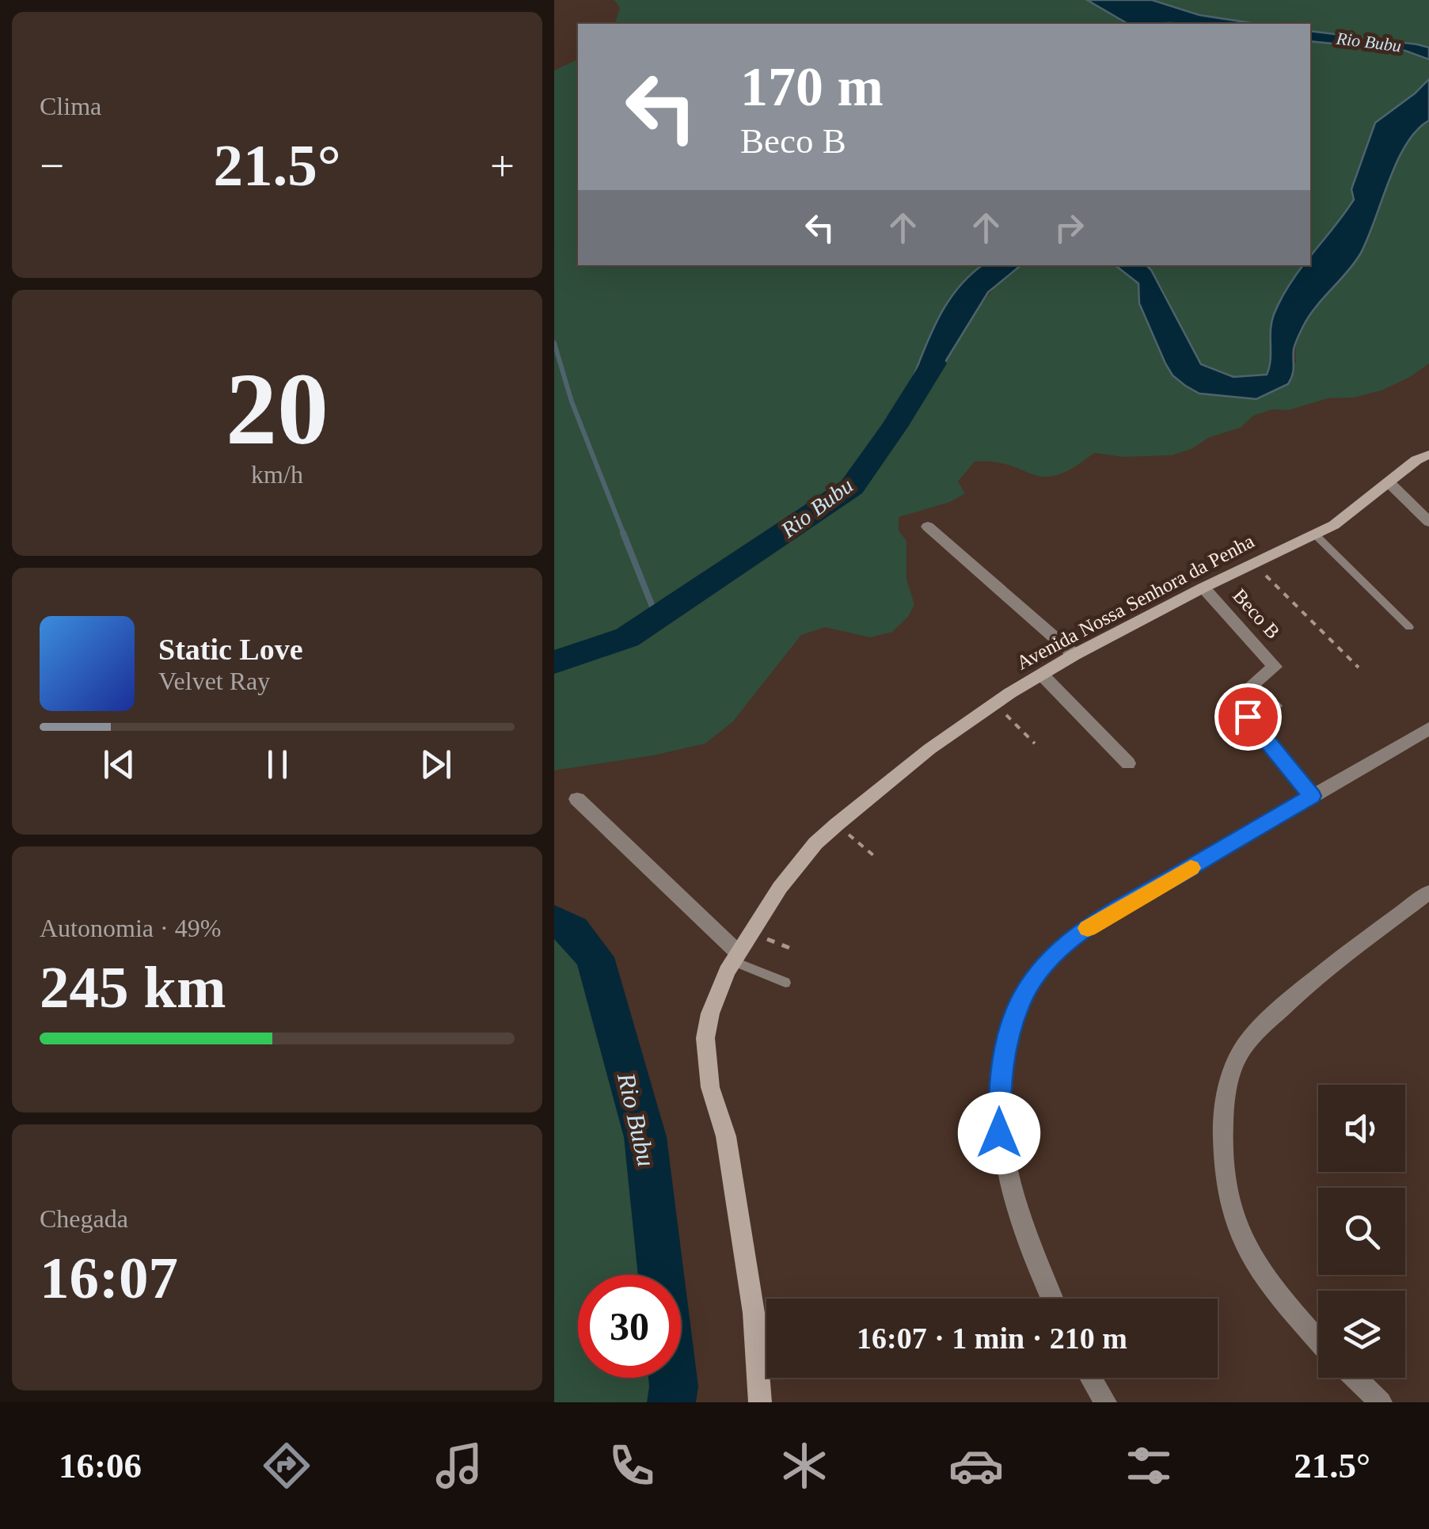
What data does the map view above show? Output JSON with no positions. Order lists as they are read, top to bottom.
{
  "streets": {
    "street": ["Avenida Nossa Senhora da Penha", "Beco B"]
  },
  "crossings": [
    ["Avenida Nossa Senhora da Penha", "Beco B"]
  ],
  "water": ["Rio Bubu"],
  "page": {
    "tile": [
      "Clima",
      ["20", "km/h"],
      ["Autonomia · 49%", "245 km"],
      ["Chegada", "16:07"]
    ],
    "turn": ["170 m", "Beco B"],
    "heat": ["−", "21.5°", "+"],
    "song": ["Static Love", "Velvet Ray"],
    "limit": "30",
    "trip": "16:07 · 1 min · 210 m",
    "tabs": ["16:06", "21.5°"]
  }
}
